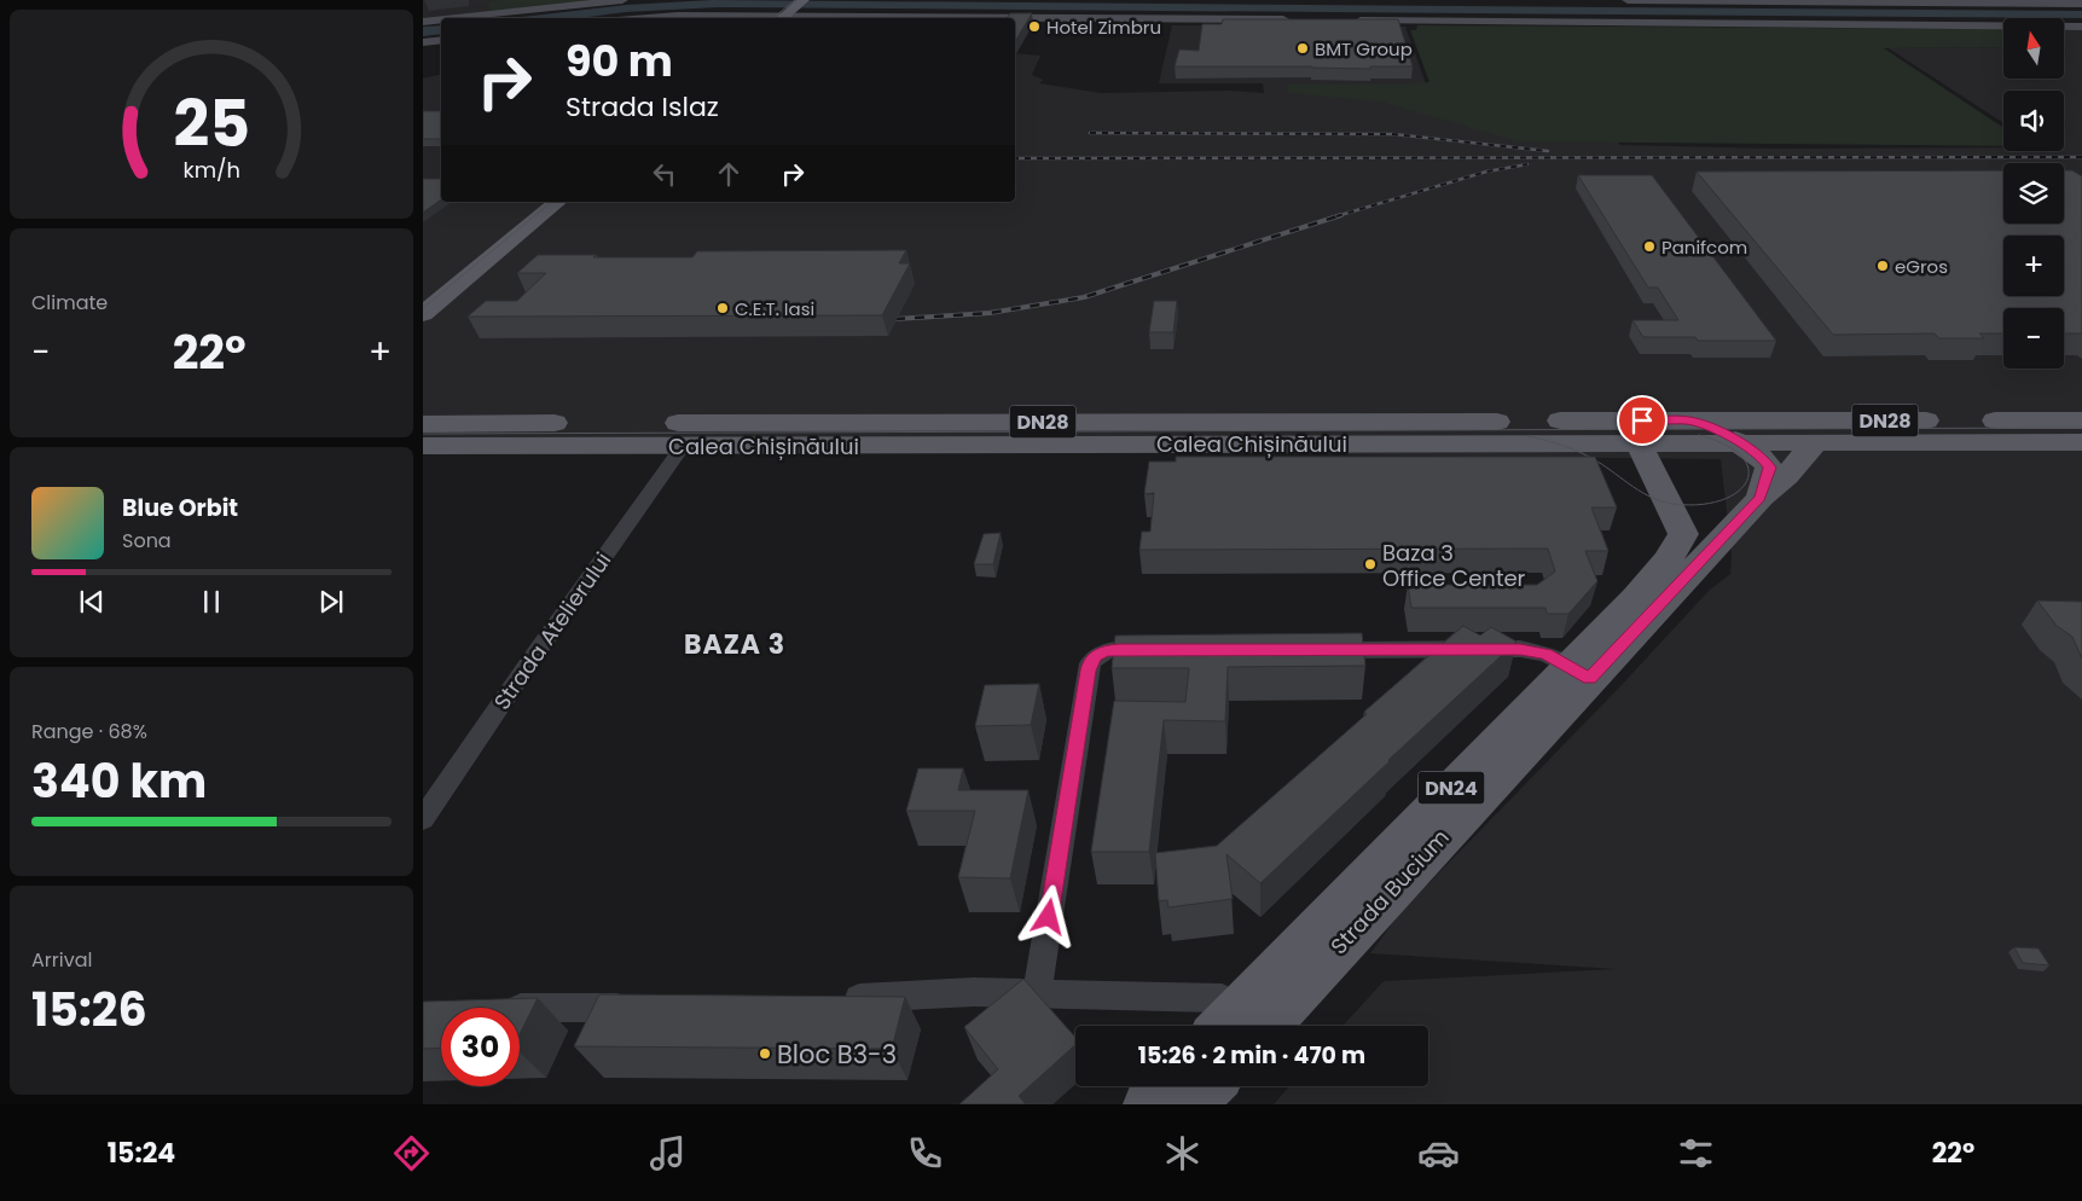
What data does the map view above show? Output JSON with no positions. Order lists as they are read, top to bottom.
{
  "streets": {
    "main road": [
      "DN28",
      "Calea Chișinăului",
      "DN24",
      "Strada Bucium"
    ],
    "street": ["Strada Atelierului"]
  },
  "crossings": [
    ["Calea Chișinăului", "Strada Atelierului"],
    ["Calea Chișinăului", "DN24"],
    ["Calea Chișinăului", "Strada Bucium"],
    ["DN24", "Strada Bucium"]
  ],
  "districts": ["BAZA 3"],
  "places": [
    "Hotel Zimbru",
    "BMT Group",
    "Panifcom",
    "eGros",
    "C.E.T. Iasi",
    "Baza 3 Office Center",
    "Bloc B3-3"
  ],
  "north": "top",
  "page": {
    "map_buttons": ["+", "−"],
    "turn": ["90 m", "Strada Islaz"],
    "tile": [
      "Climate",
      ["Range · 68%", "340 km"],
      ["Arrival", "15:26"]
    ],
    "heat": ["−", "22°", "+"],
    "song": ["Blue Orbit", "Sona"],
    "limit": "30",
    "trip": "15:26 · 2 min · 470 m",
    "tabs": ["15:24", "22°"],
    "gauge": ["25", "km/h"]
  }
}
